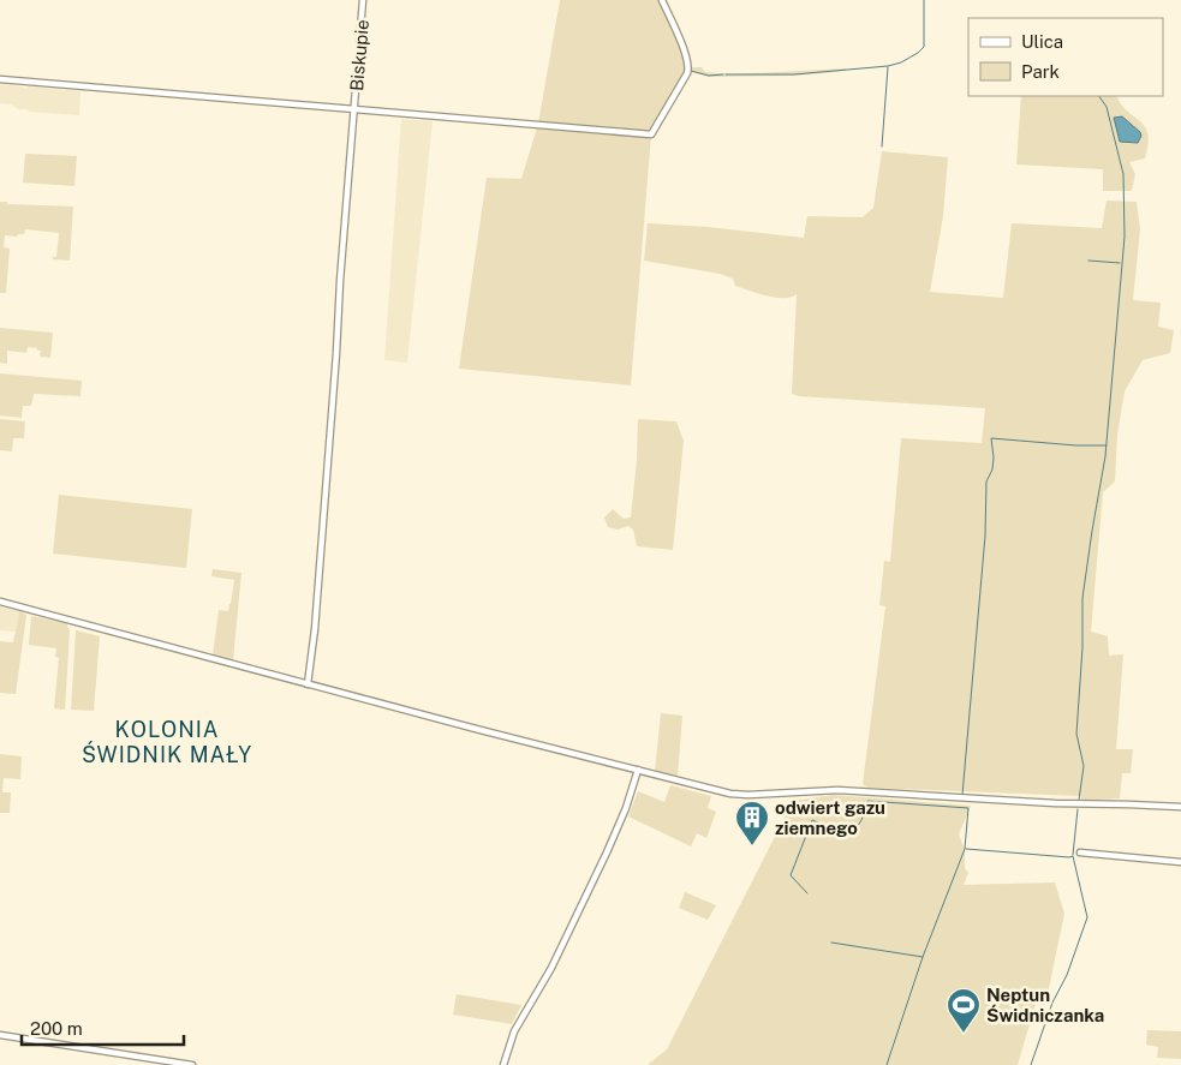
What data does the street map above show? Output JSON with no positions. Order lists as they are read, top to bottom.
{
  "streets": {
    "street": ["Biskupie"]
  },
  "districts": ["KOLONIA ŚWIDNIK MAŁY"],
  "places": {
    "building": ["odwiert gazu ziemnego"],
    "sports": ["Neptun Świdniczanka"]
  },
  "legend": ["Ulica", "Park"],
  "scale_bar": "200 m"
}
